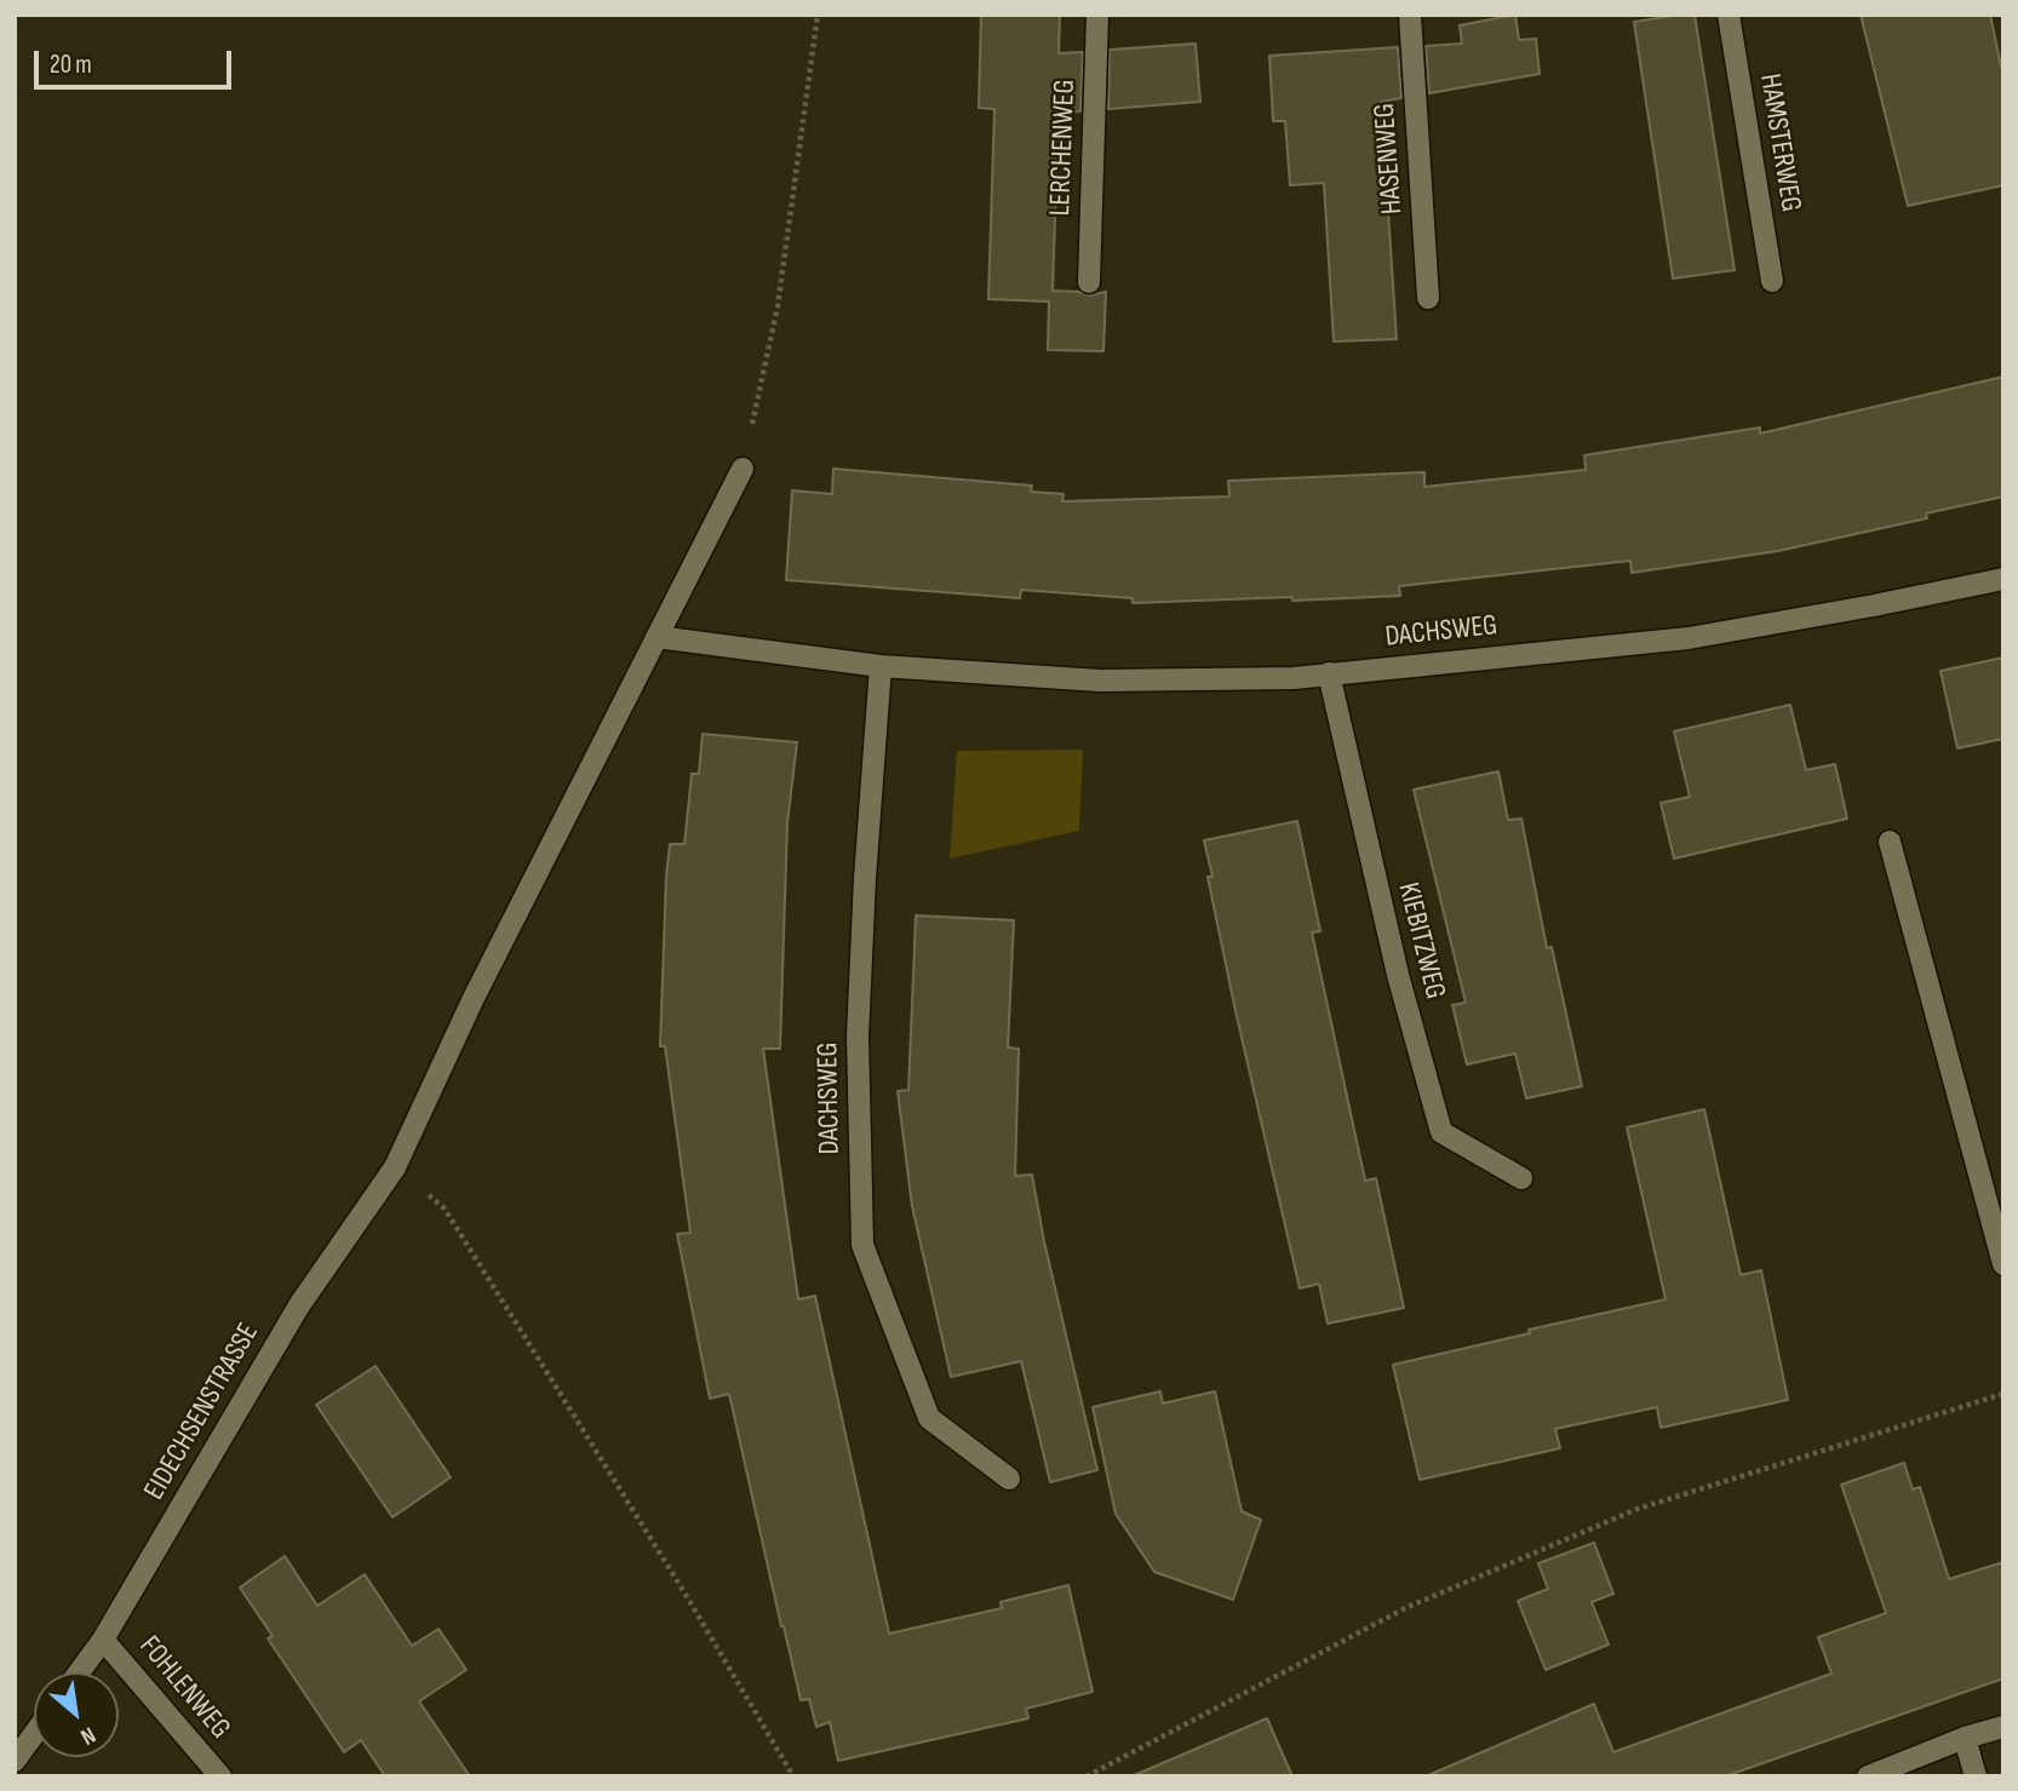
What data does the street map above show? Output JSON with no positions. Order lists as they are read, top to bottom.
{
  "streets": {
    "street": [
      "HAMSTERWEG",
      "LERCHENWEG",
      "HASENWEG",
      "DACHSWEG",
      "KIEBITZWEG",
      "EIDECHSENSTRASSE",
      "FOHLENWEG"
    ]
  },
  "crossings": [
    ["DACHSWEG", "KIEBITZWEG"],
    ["DACHSWEG", "EIDECHSENSTRASSE"],
    ["EIDECHSENSTRASSE", "FOHLENWEG"]
  ],
  "scale_bar": "20 m",
  "north": "bottom right"
}
